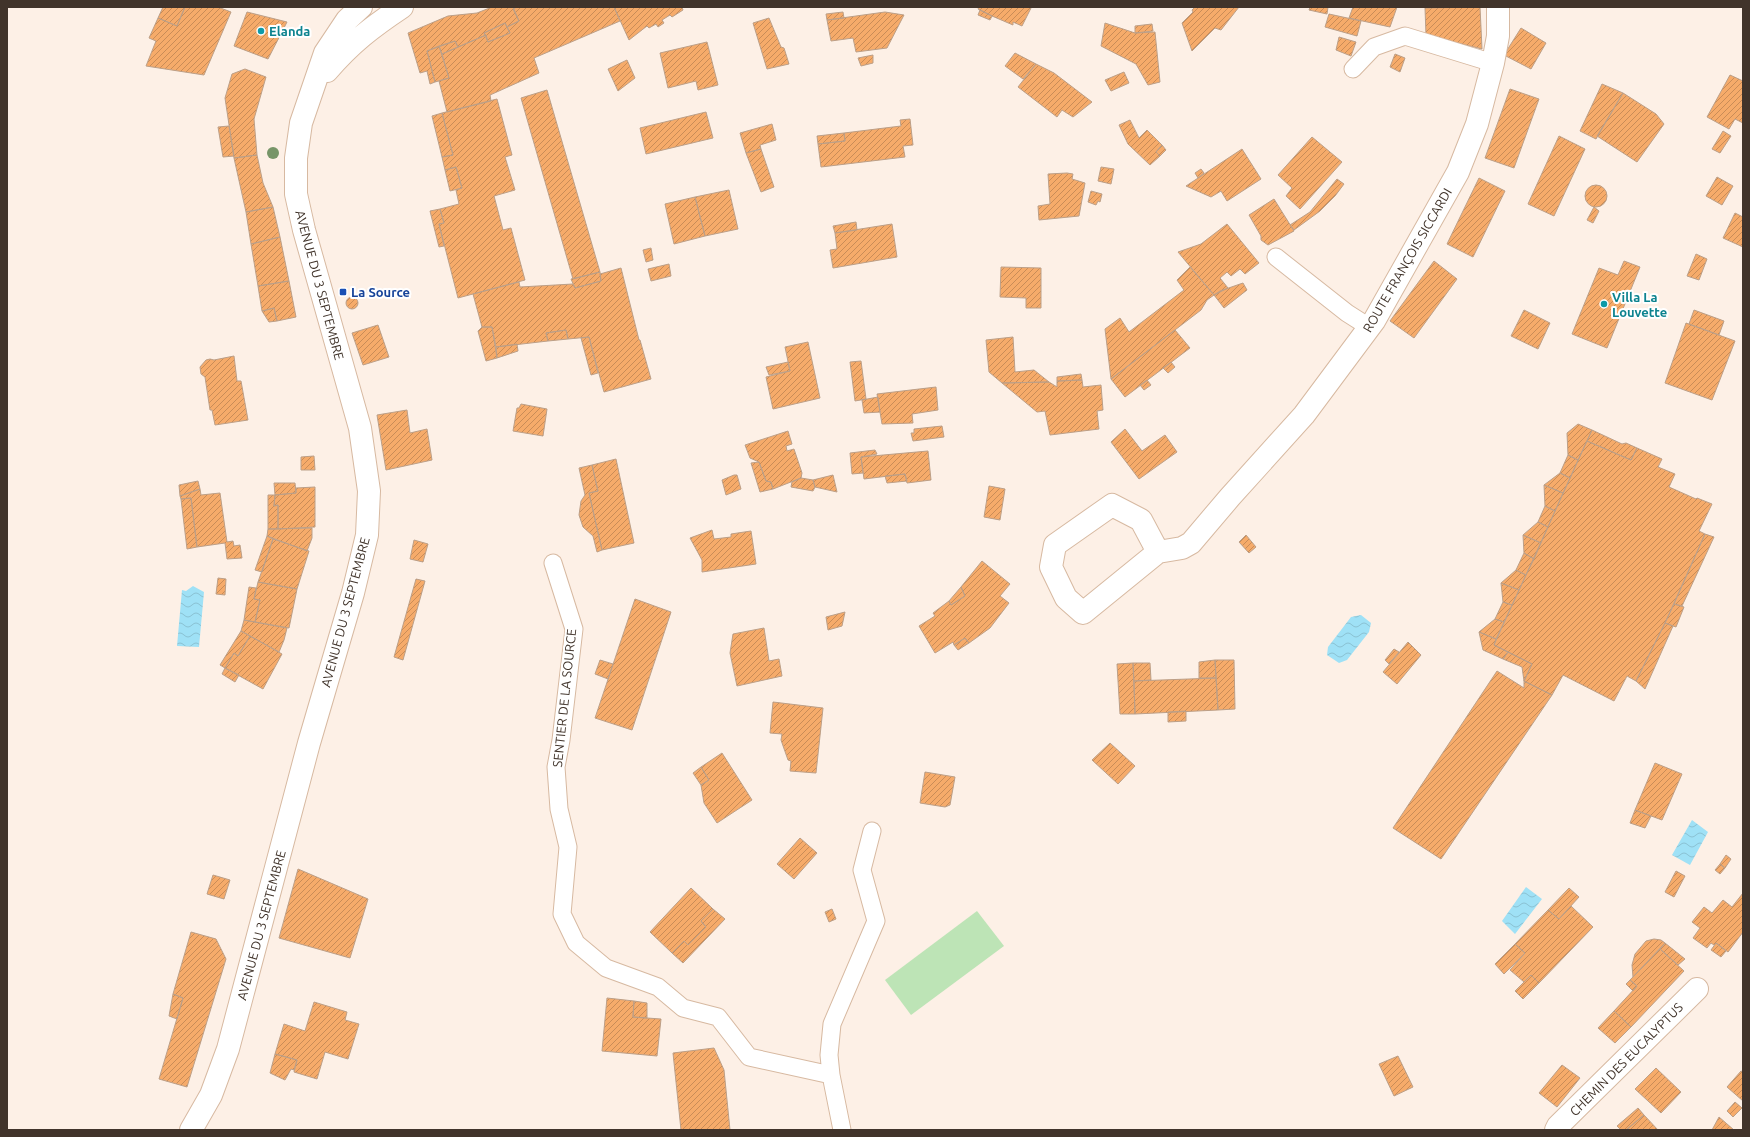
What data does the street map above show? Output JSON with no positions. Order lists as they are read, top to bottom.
{
  "streets": {
    "main road": ["ROUTE FRANÇOIS SICCARDI", "AVENUE DU 3 SEPTEMBRE", "CHEMIN DES EUCALYPTUS"],
    "lane": ["SENTIER DE LA SOURCE"]
  },
  "places": {
    "other": ["Elanda", "Villa La Louvette"],
    "transit": ["La Source"]
  }
}
